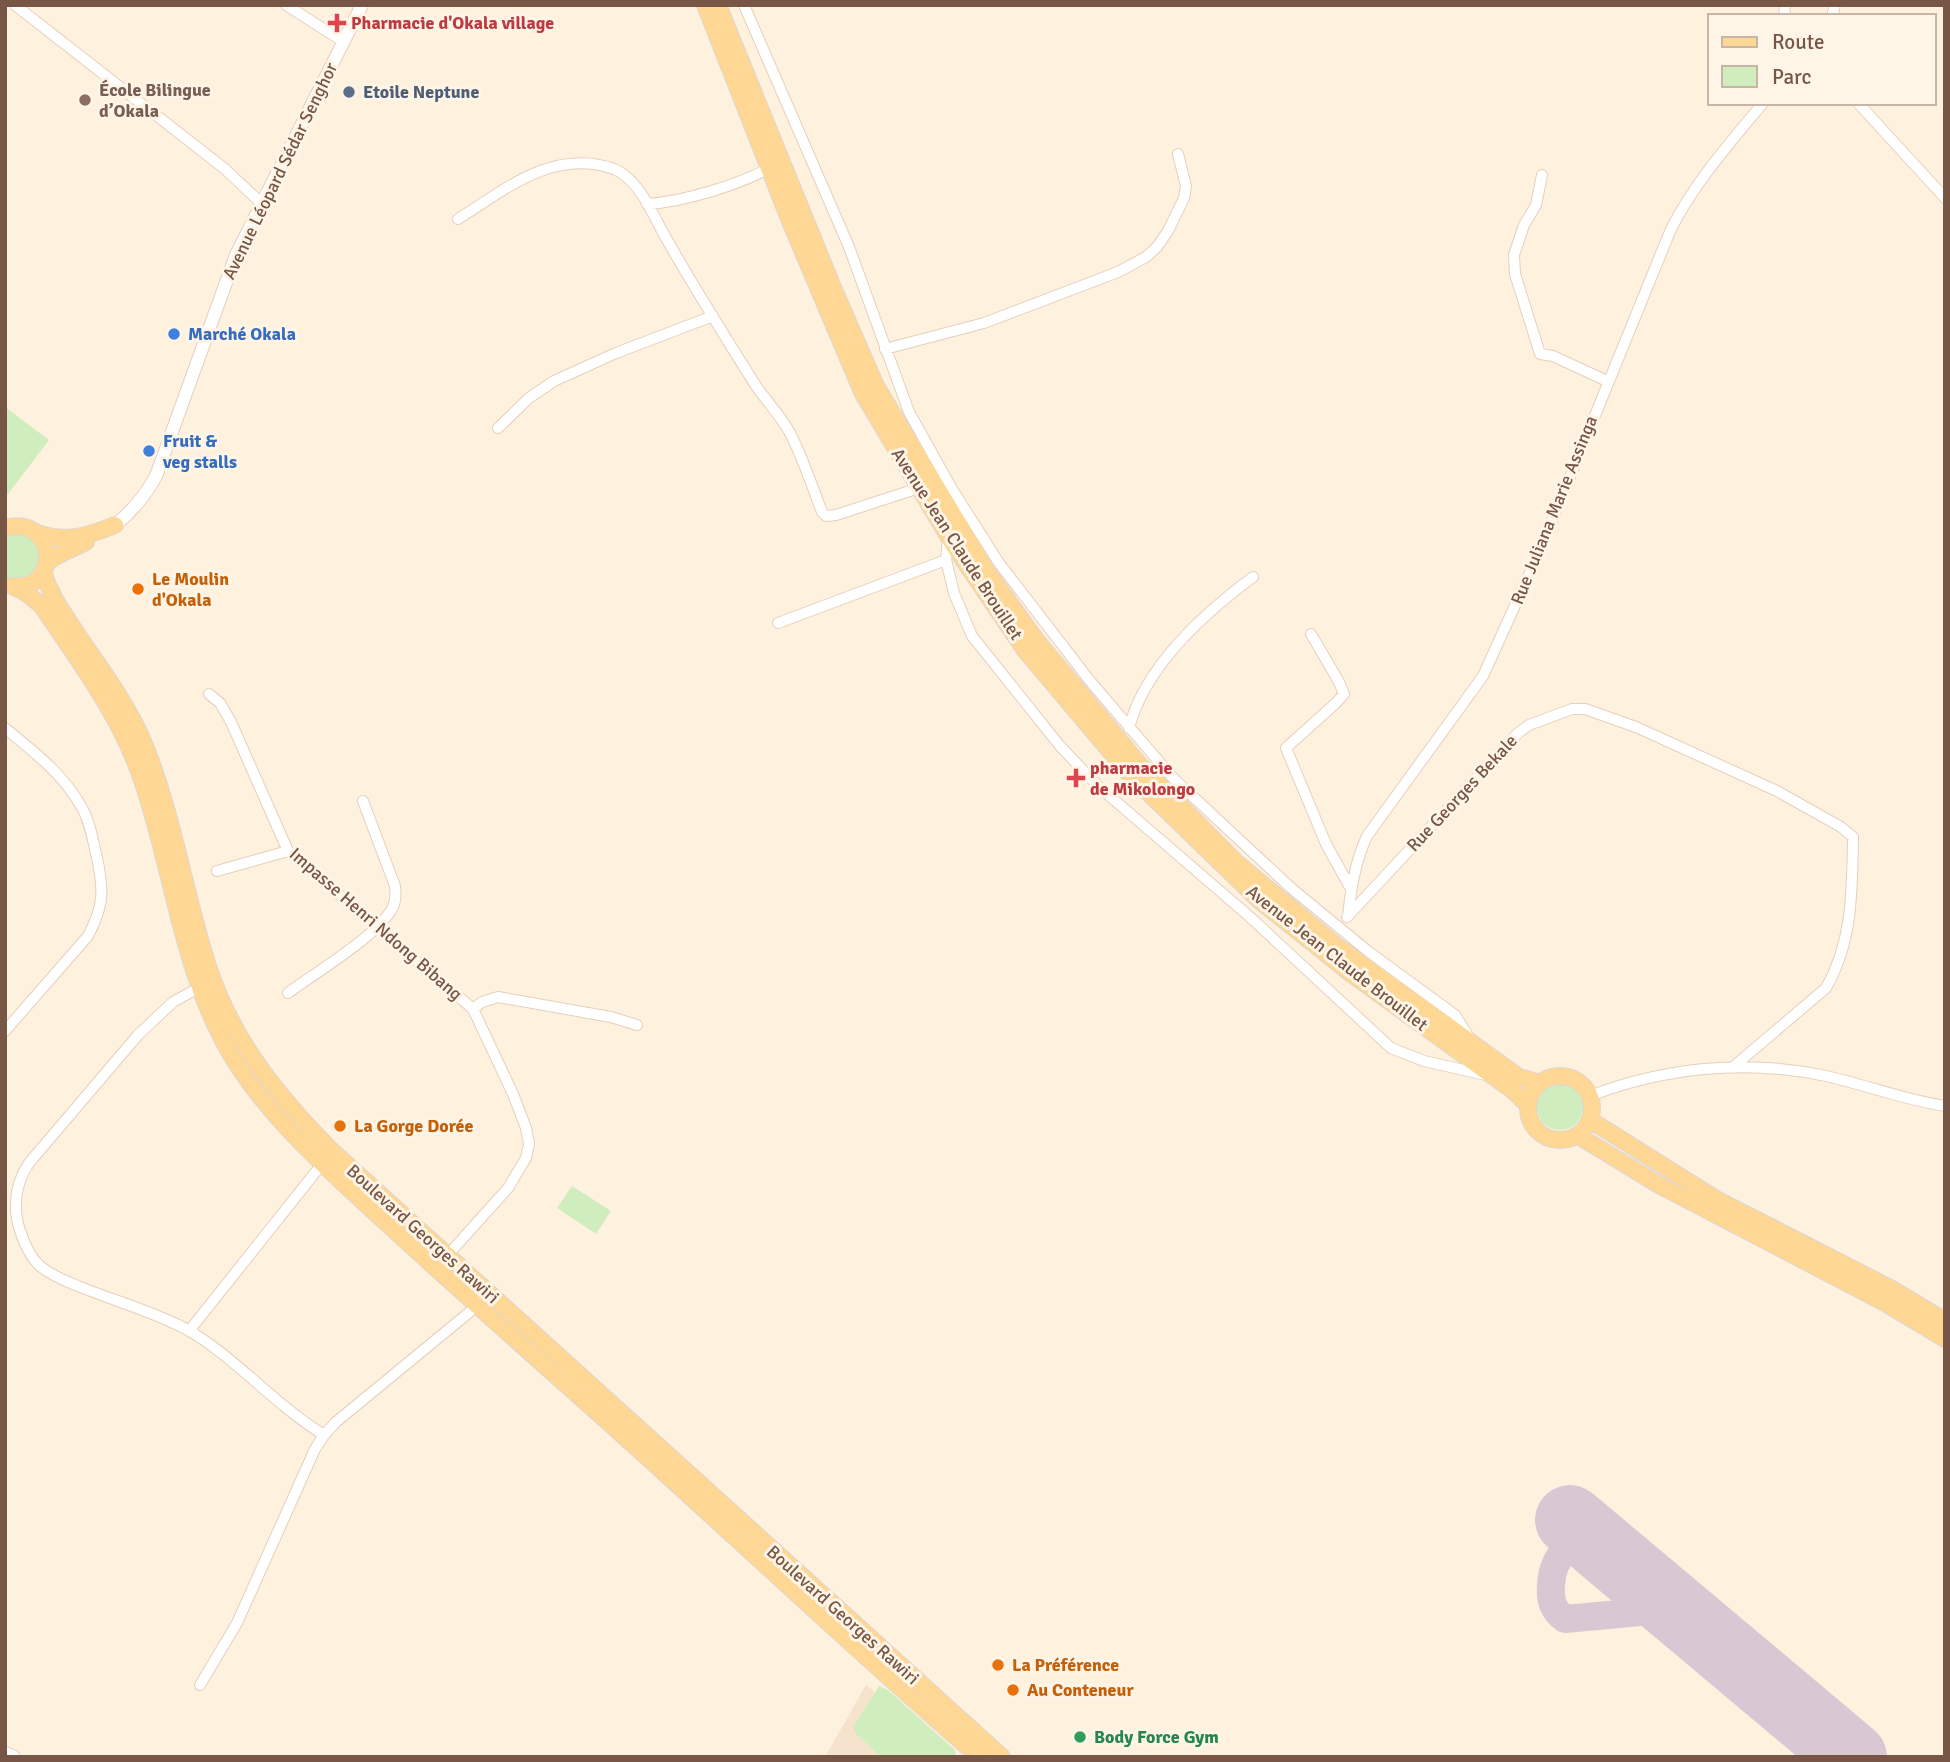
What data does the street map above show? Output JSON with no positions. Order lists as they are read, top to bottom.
{
  "streets": {
    "main road": ["Avenue Jean Claude Brouillet", "Boulevard Georges Rawiri"],
    "street": [
      "Avenue Léopard Sédar Senghor",
      "Rue Juliana Marie Assinga",
      "Rue Georges Bekale",
      "Impasse Henri Ndong Bibang"
    ]
  },
  "crossings": [
    ["Rue Juliana Marie Assinga", "Rue Georges Bekale"],
    ["Impasse Henri Ndong Bibang", "Boulevard Georges Rawiri"]
  ],
  "places": {
    "health": ["Pharmacie d'Okala village", "pharmacie de Mikolongo"],
    "other": [
      "Etoile Neptune",
      "École Bilingue d’Okala",
      "Marché Okala",
      "Fruit & veg stalls",
      "Le Moulin d'Okala",
      "La Gorge Dorée",
      "La Préférence",
      "Au Conteneur",
      "Body Force Gym"
    ]
  },
  "legend": ["Route", "Parc"]
}
